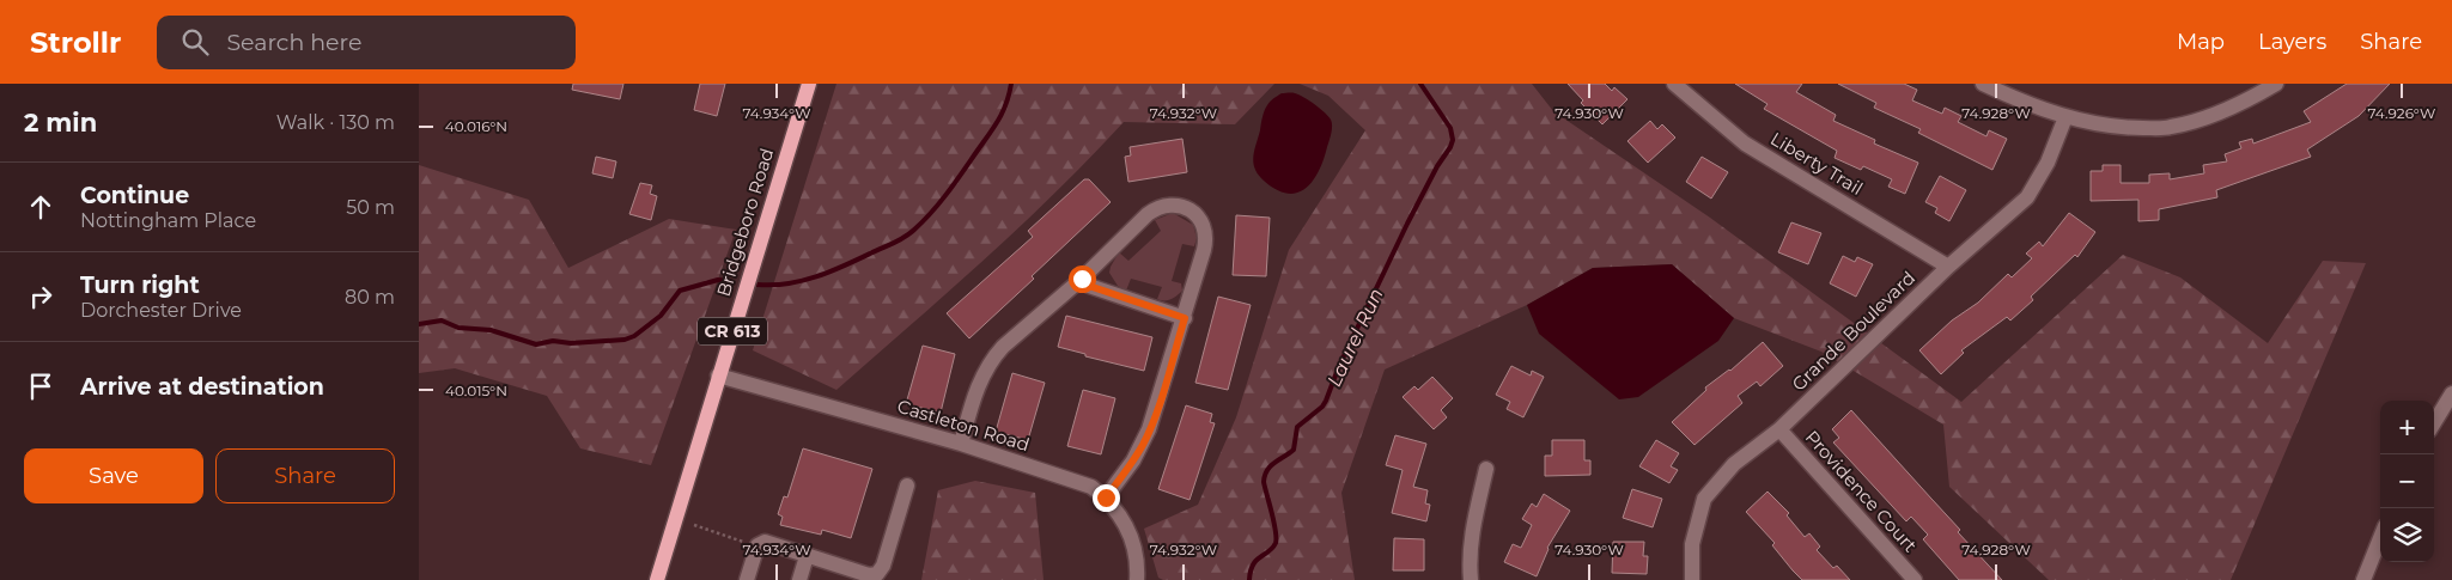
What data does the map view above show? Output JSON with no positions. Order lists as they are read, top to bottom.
{
  "streets": {
    "main road": ["Bridgeboro Road", "CR 613"],
    "street": [
      "Liberty Trail",
      "Grande Boulevard",
      "Castleton Road",
      "Providence Court"
    ]
  },
  "crossings": [
    ["Liberty Trail", "Grande Boulevard"],
    ["Bridgeboro Road", "Castleton Road"],
    ["Grande Boulevard", "Providence Court"]
  ],
  "water": ["Laurel Run"],
  "page": {
    "header": "Strollr",
    "search": "Search here",
    "nav": ["Map", "Layers", "Share"],
    "heading": ["2 min", "Walk · 130 m"],
    "list": [
      ["Continue", "Nottingham Place", "50 m"],
      ["Turn right", "Dorchester Drive", "80 m"],
      "Arrive at destination"
    ],
    "map_buttons": ["+", "−"],
    "buttons": ["Save", "Share"]
  },
  "coordinates": [
    "74.934°W",
    "74.932°W",
    "74.930°W",
    "74.928°W",
    "74.926°W",
    "40.016°N",
    "40.015°N"
  ]
}
